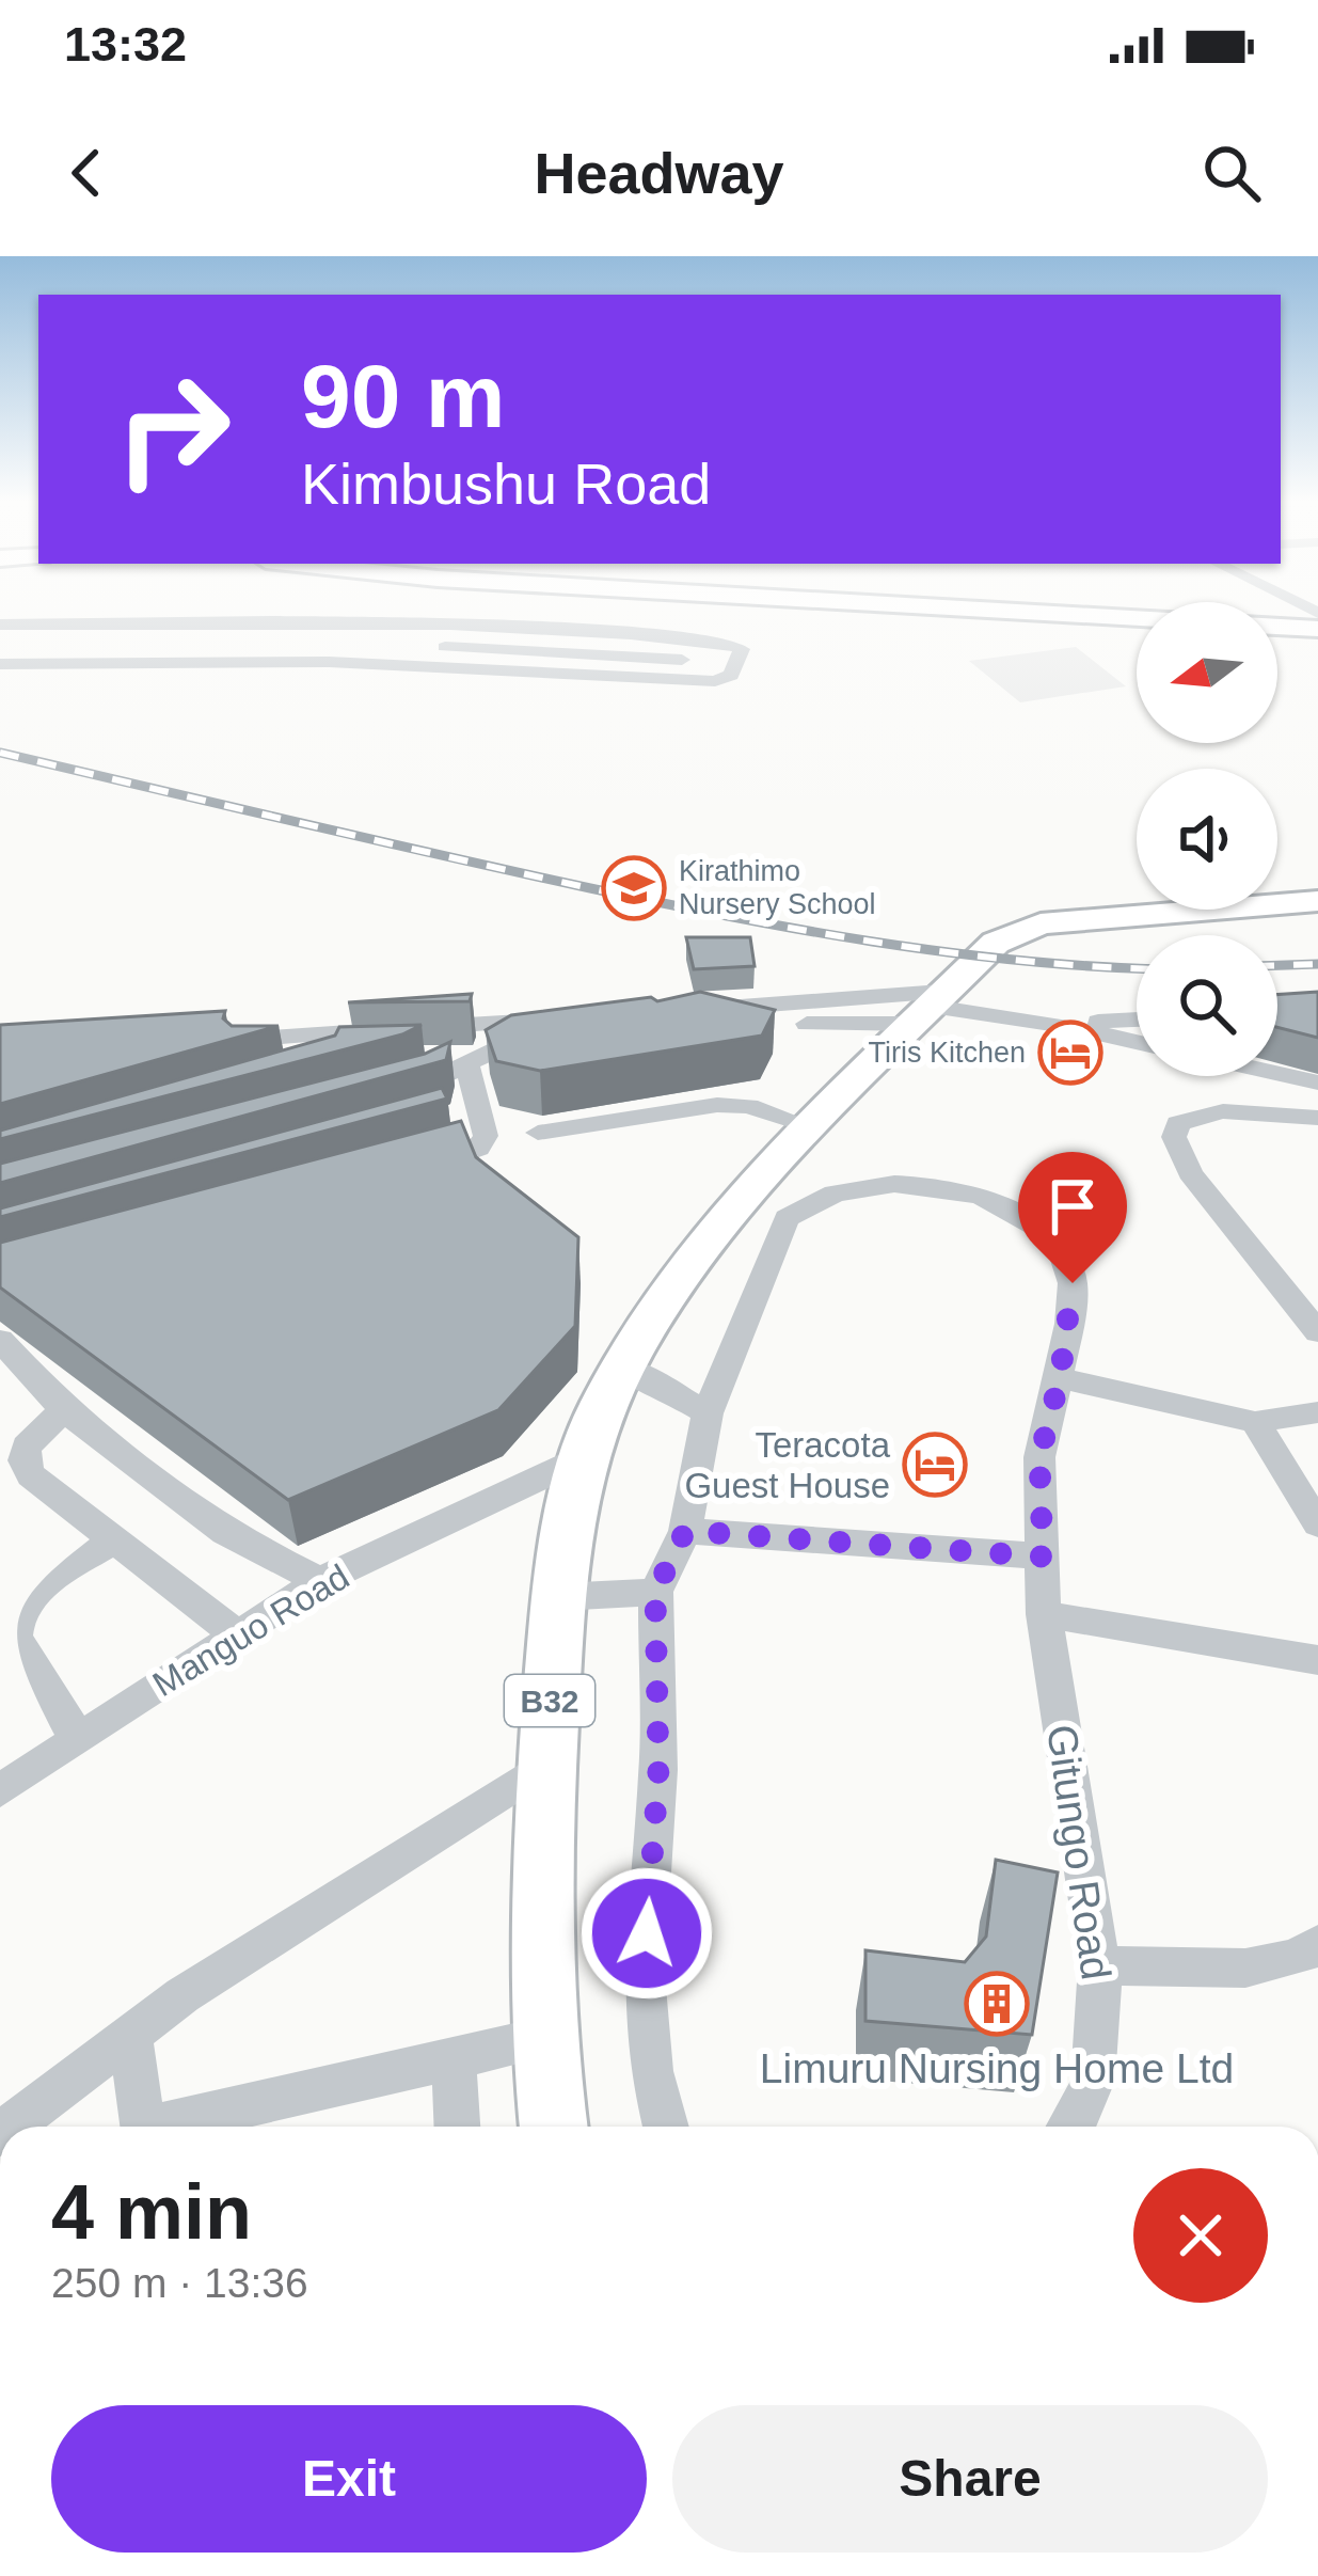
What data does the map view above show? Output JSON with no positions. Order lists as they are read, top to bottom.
{
  "streets": {
    "highway": ["B32"],
    "street": ["Manguo Road", "Gitungo Road"]
  },
  "crossings": [
    ["Manguo Road", "B32"]
  ],
  "places": {
    "school or university": ["Kirathimo Nursery School"],
    "hotel": ["Tiris Kitchen", "Teracota Guest House"],
    "building": ["Limuru Nursing Home Ltd"]
  },
  "north": "left",
  "page": {
    "status": "13:32",
    "header": "Headway",
    "turn": ["90 m", "Kimbushu Road"],
    "heading": ["4 min", "250 m · 13:36"],
    "buttons": ["Exit", "Share"]
  }
}
